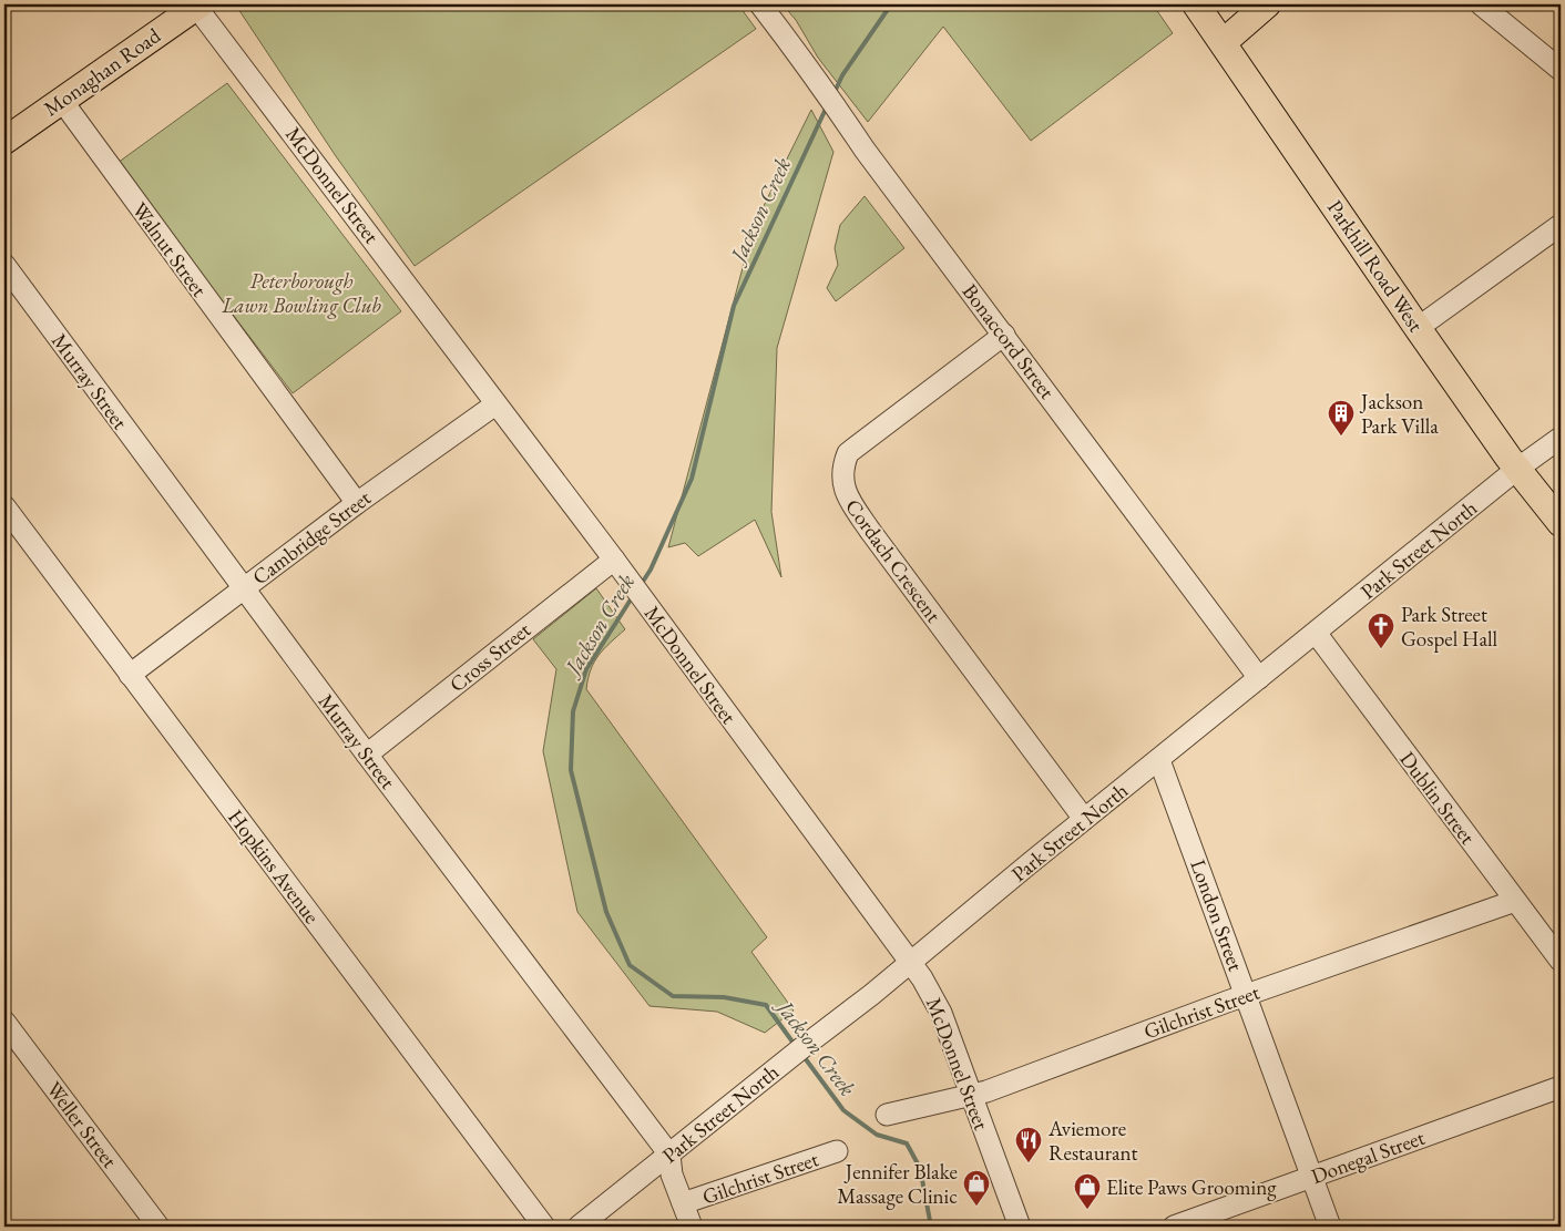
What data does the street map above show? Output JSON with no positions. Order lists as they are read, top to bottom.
{
  "streets": {
    "main road": ["Monaghan Road", "Parkhill Road West"],
    "street": [
      "McDonnel Street",
      "Walnut Street",
      "Bonaccord Street",
      "Murray Street",
      "Cambridge Street",
      "Park Street North",
      "Cordach Crescent",
      "Cross Street",
      "Dublin Street",
      "Hopkins Avenue",
      "London Street",
      "Gilchrist Street",
      "Weller Street",
      "Donegal Street"
    ]
  },
  "crossings": [
    ["Monaghan Road", "McDonnel Street"],
    ["Monaghan Road", "Walnut Street"],
    ["McDonnel Street", "Cambridge Street"],
    ["McDonnel Street", "Park Street North"],
    ["McDonnel Street", "Cross Street"],
    ["McDonnel Street", "Gilchrist Street"],
    ["Walnut Street", "Cambridge Street"],
    ["Parkhill Road West", "Park Street North"],
    ["Bonaccord Street", "Park Street North"],
    ["Bonaccord Street", "Cordach Crescent"],
    ["Murray Street", "Cambridge Street"],
    ["Murray Street", "Park Street North"],
    ["Murray Street", "Cross Street"],
    ["Murray Street", "Gilchrist Street"],
    ["Cambridge Street", "Hopkins Avenue"],
    ["Park Street North", "Cordach Crescent"],
    ["Park Street North", "Dublin Street"],
    ["Park Street North", "London Street"],
    ["Dublin Street", "Gilchrist Street"],
    ["London Street", "Gilchrist Street"],
    ["London Street", "Donegal Street"]
  ],
  "water": ["Jackson Creek"],
  "parks": ["Peterborough Lawn Bowling Club"],
  "places": {
    "building": ["Jackson Park Villa"],
    "church": ["Park Street Gospel Hall"],
    "restaurant": ["Aviemore Restaurant"],
    "shop": ["Jennifer Blake Massage Clinic", "Elite Paws Grooming"]
  }
}
